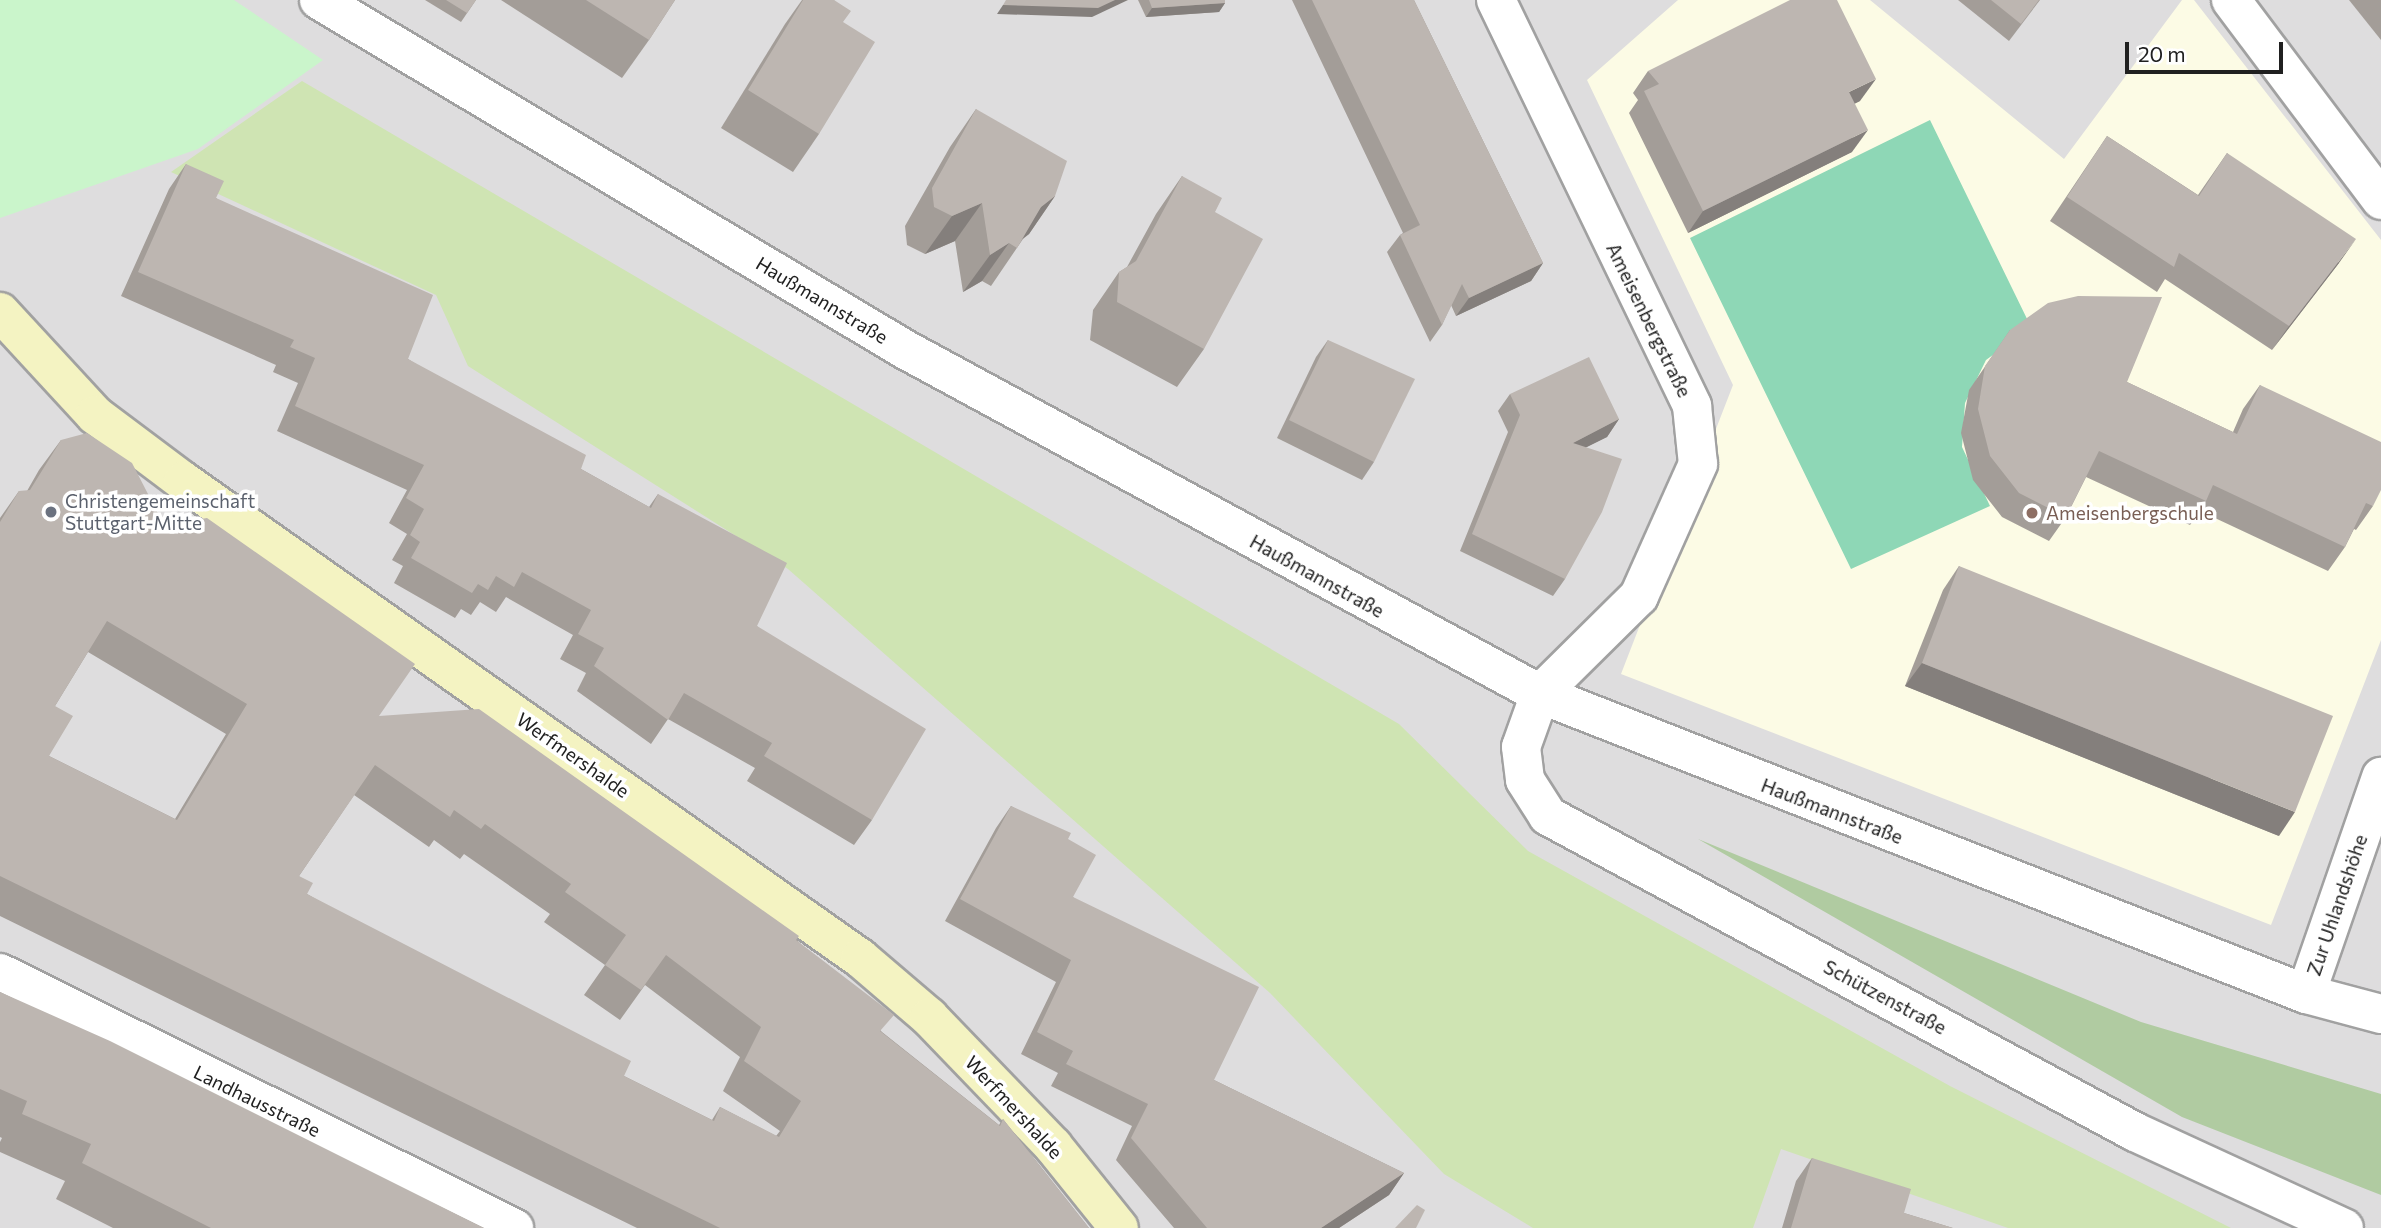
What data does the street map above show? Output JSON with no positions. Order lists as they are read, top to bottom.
{
  "streets": {
    "street": [
      "Haußmannstraße",
      "Ameisenbergstraße",
      "Werfmershalde",
      "Zur Uhlandshöhe",
      "Schützenstraße",
      "Landhausstraße"
    ]
  },
  "crossings": [
    ["Haußmannstraße", "Ameisenbergstraße"],
    ["Haußmannstraße", "Zur Uhlandshöhe"],
    ["Haußmannstraße", "Schützenstraße"],
    ["Ameisenbergstraße", "Schützenstraße"]
  ],
  "places": ["Christengemeinschaft Stuttgart-Mitte", "Ameisenbergschule"],
  "scale_bar": "20 m"
}
